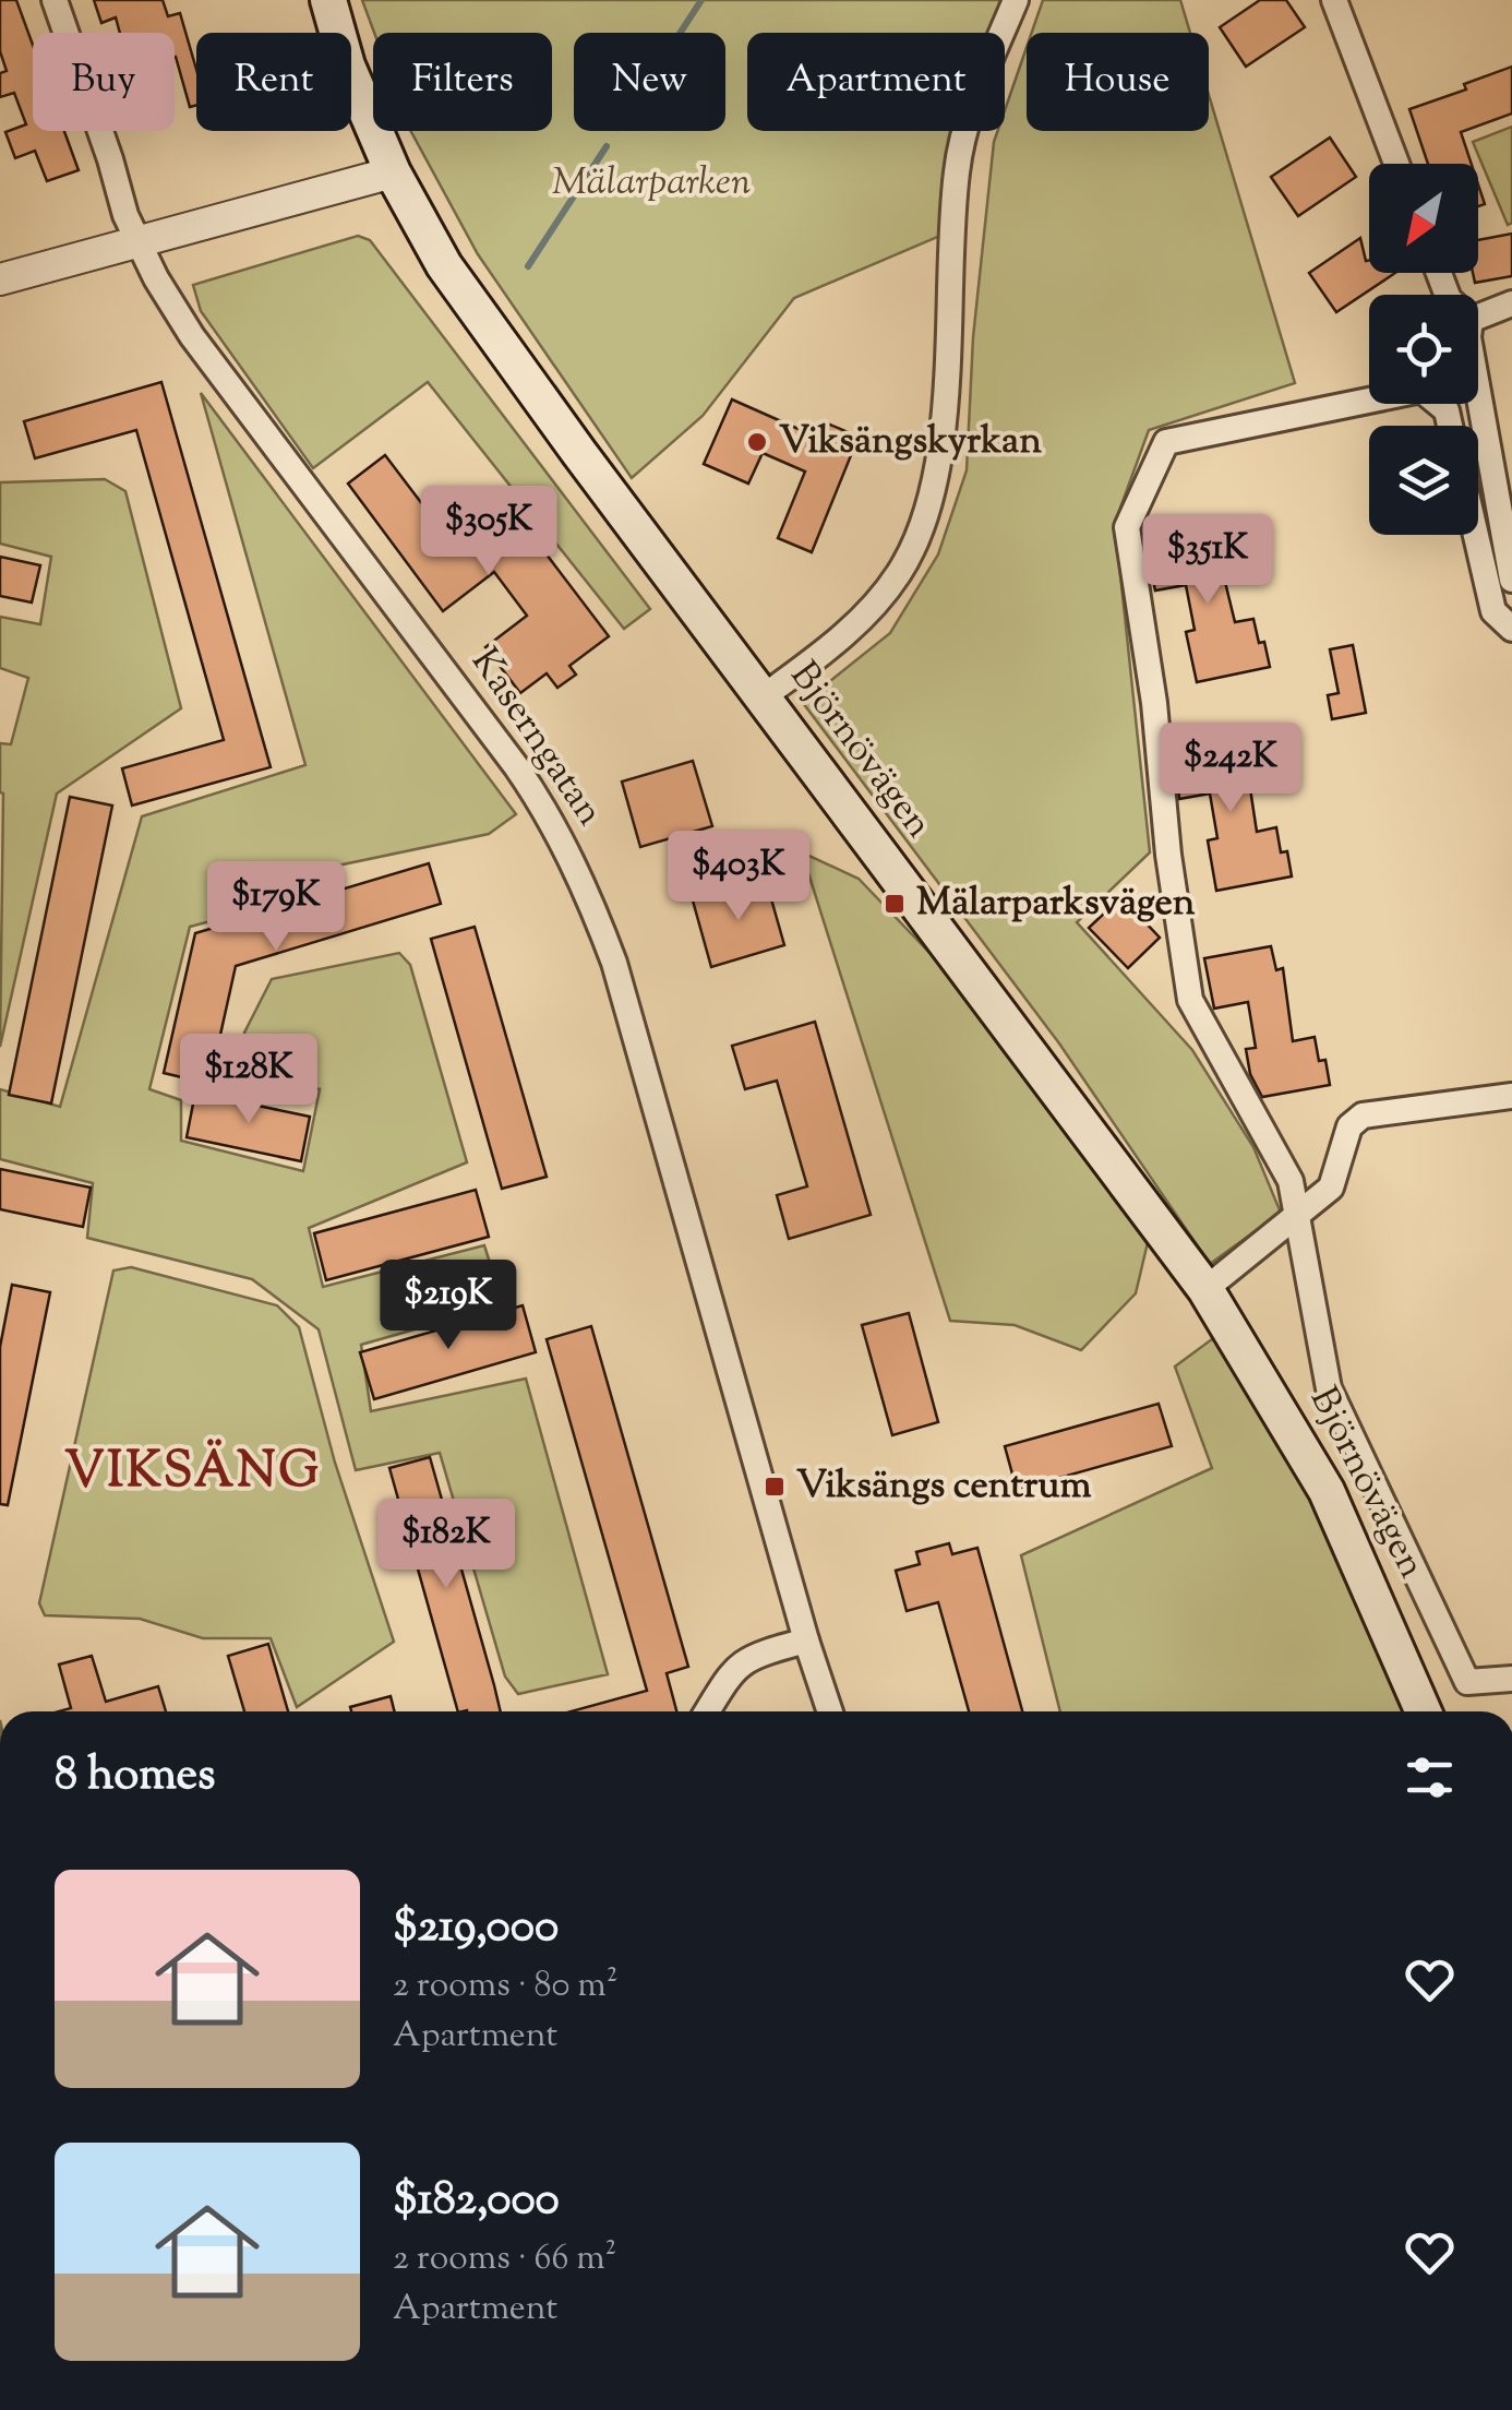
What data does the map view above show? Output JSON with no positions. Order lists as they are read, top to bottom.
{
  "streets": {
    "main road": ["Björnövägen"],
    "street": ["Kaserngatan"]
  },
  "districts": ["VIKSÄNG"],
  "parks": ["Mälarparken"],
  "places": {
    "other": ["Viksängskyrkan"],
    "transit": ["Mälarparksvägen", "Viksängs centrum"]
  },
  "north": "bottom left",
  "page": {
    "chip": [
      "Buy",
      "Rent",
      "Filters",
      "New",
      "Apartment",
      "House"
    ],
    "price": [
      "$305K",
      "$351K",
      "$242K",
      "$403K",
      "$179K",
      "$128K",
      "$219K",
      "$182K"
    ],
    "heading": "8 homes",
    "list": [
      {
        "name": "$219,000",
        "note": "2 rooms · 80 m² · Apartment"
      },
      {
        "name": "$182,000",
        "note": "2 rooms · 66 m² · Apartment"
      }
    ]
  }
}
